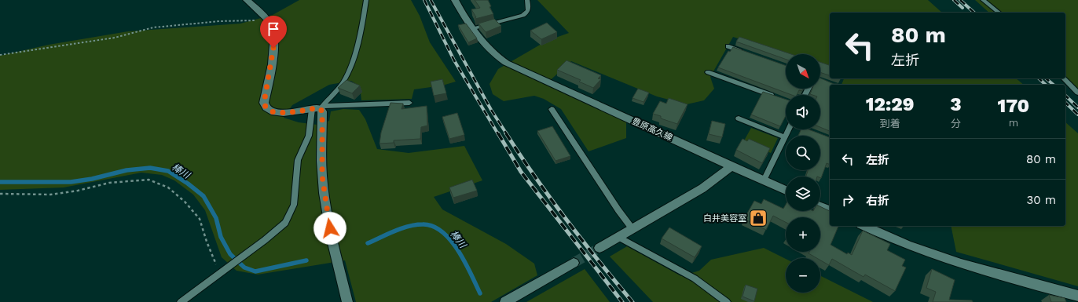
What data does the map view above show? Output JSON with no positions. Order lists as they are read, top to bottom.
{
  "streets": {
    "street": ["豊原高久線"]
  },
  "water": ["棒川"],
  "places": {
    "shop": ["白井美容室"]
  },
  "north": "bottom right",
  "page": {
    "turn": ["80 m", "左折"],
    "map_buttons": ["+", "−"],
    "eta": [
      "12:29",
      "到着",
      "3",
      "分",
      "170",
      "m"
    ],
    "list": [
      {
        "name": "左折",
        "value": "80 m"
      },
      {
        "name": "右折",
        "value": "30 m"
      }
    ]
  }
}
